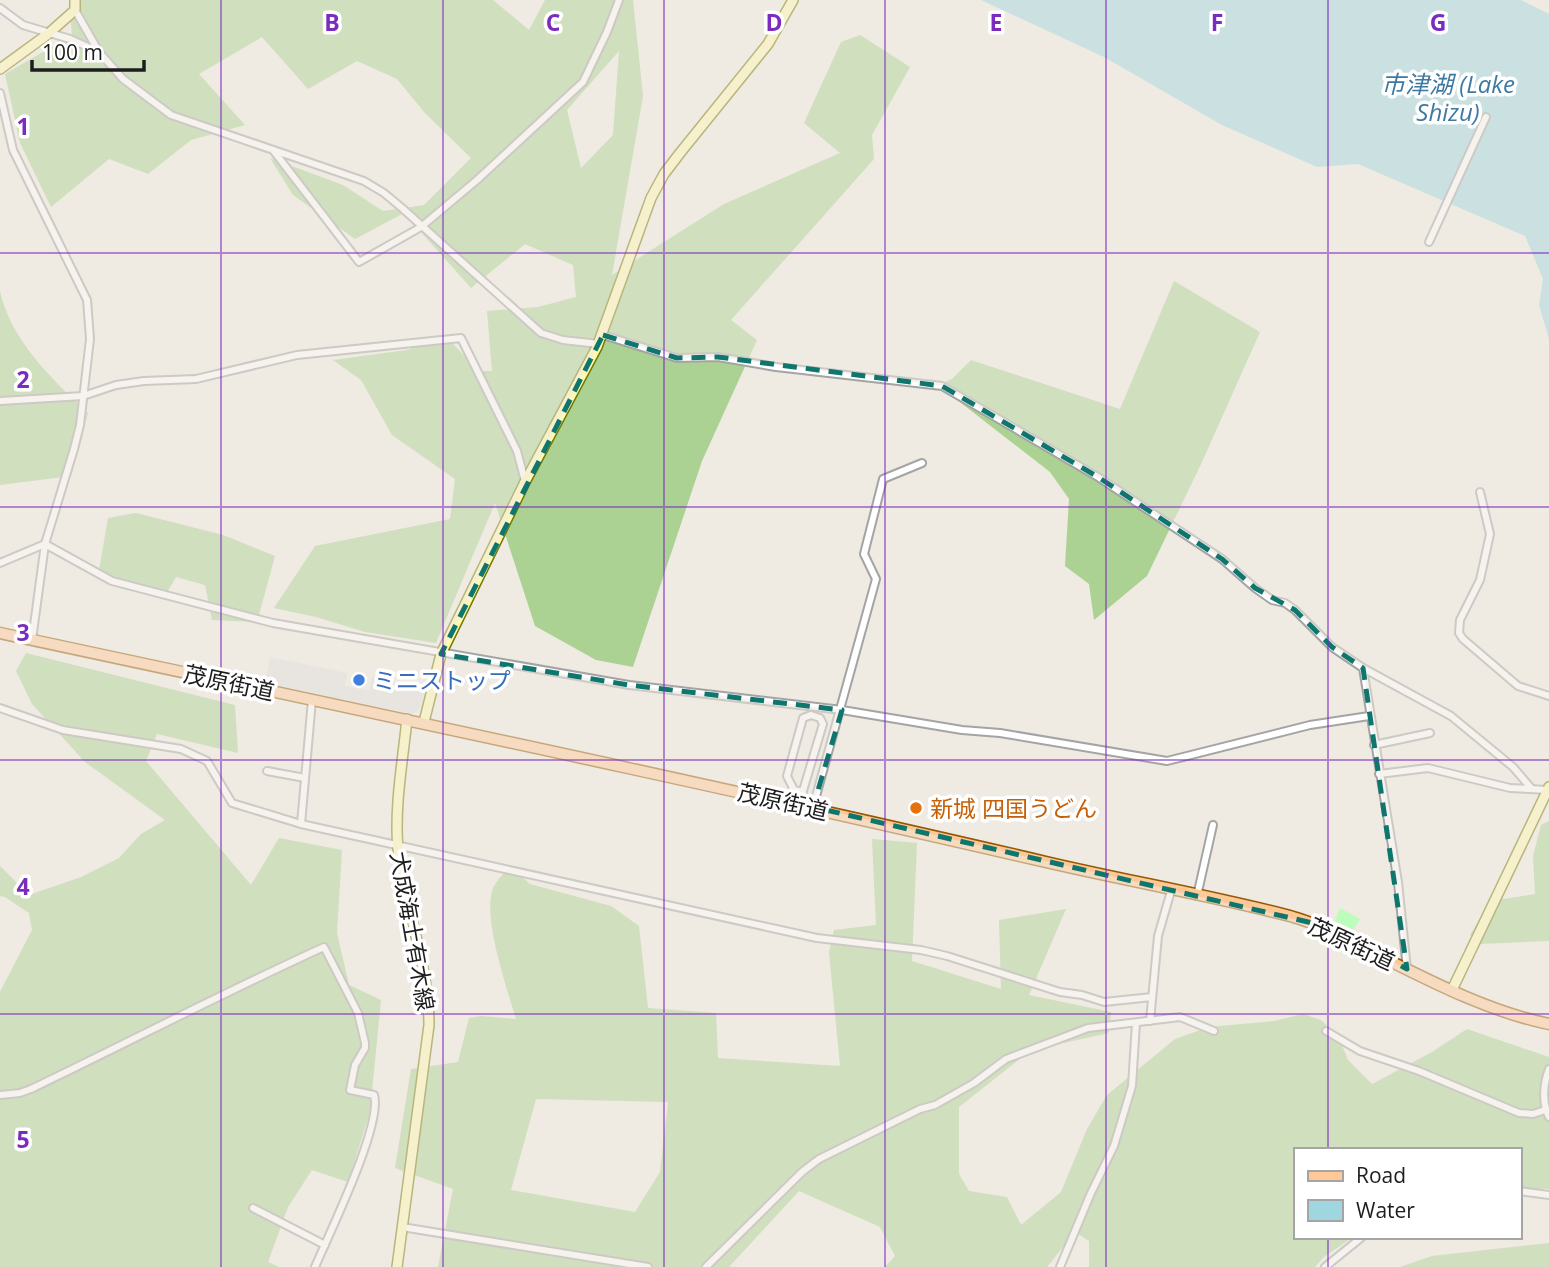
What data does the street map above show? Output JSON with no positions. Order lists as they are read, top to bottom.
{
  "streets": {
    "main road": ["茂原街道"],
    "street": ["犬成海士有木線"]
  },
  "crossings": [
    ["茂原街道", "犬成海士有木線"]
  ],
  "water": ["市津湖 (Lake Shizu)"],
  "places": ["ミニストップ", "新城 四国うどん"],
  "legend": ["Road", "Water"],
  "scale_bar": "100 m",
  "grid": {
    "columns": [
      "B",
      "C",
      "D",
      "E",
      "F",
      "G"
    ],
    "rows": [
      "1",
      "2",
      "3",
      "4",
      "5"
    ]
  }
}
